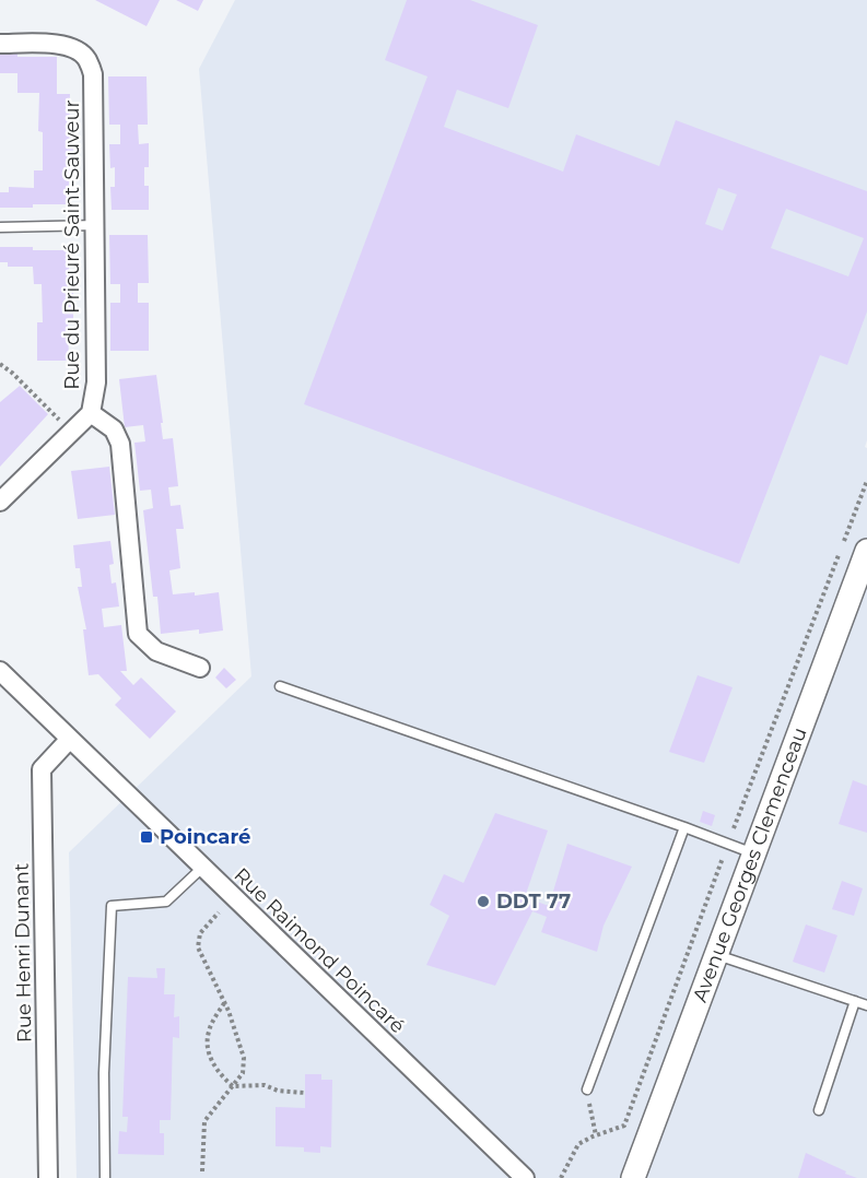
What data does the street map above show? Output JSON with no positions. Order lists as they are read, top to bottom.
{
  "streets": {
    "street": [
      "Rue du Prieuré Saint-Sauveur",
      "Avenue Georges Clemenceau",
      "Rue Raimond Poincaré",
      "Rue Henri Dunant"
    ]
  },
  "crossings": [
    ["Rue Raimond Poincaré", "Rue Henri Dunant"]
  ],
  "places": {
    "transit": ["Poincaré"],
    "other": ["DDT 77"]
  }
}
